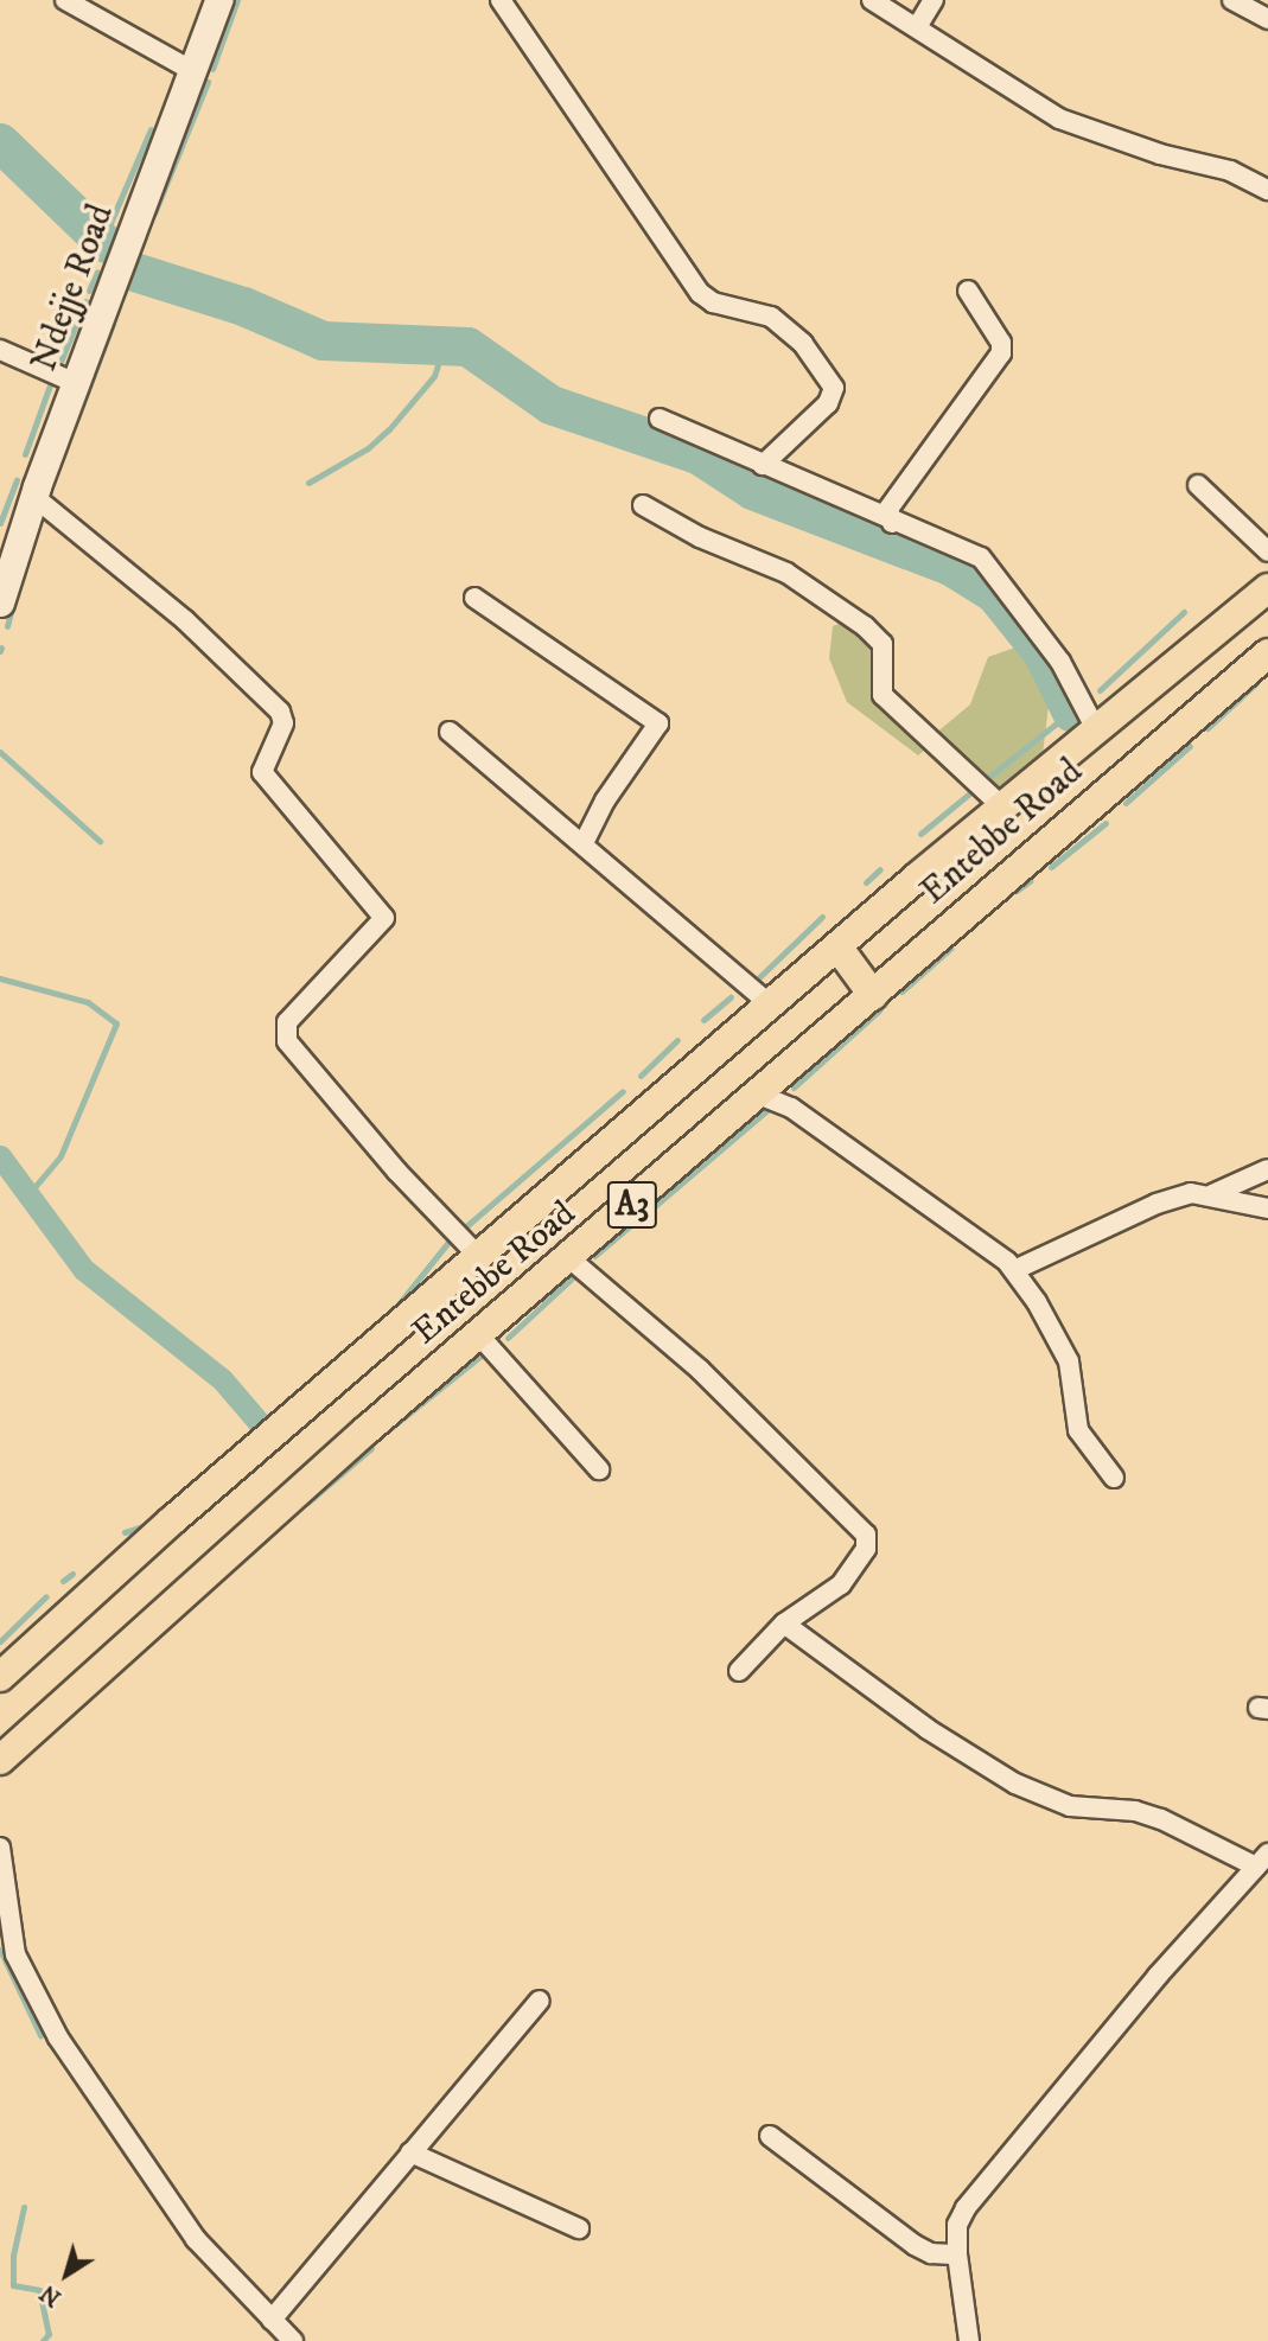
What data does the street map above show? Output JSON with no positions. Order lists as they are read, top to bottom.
{
  "streets": {
    "main road": ["Entebbe Road", "A3"],
    "street": ["Ndejje Road"]
  },
  "north": "bottom left"
}
